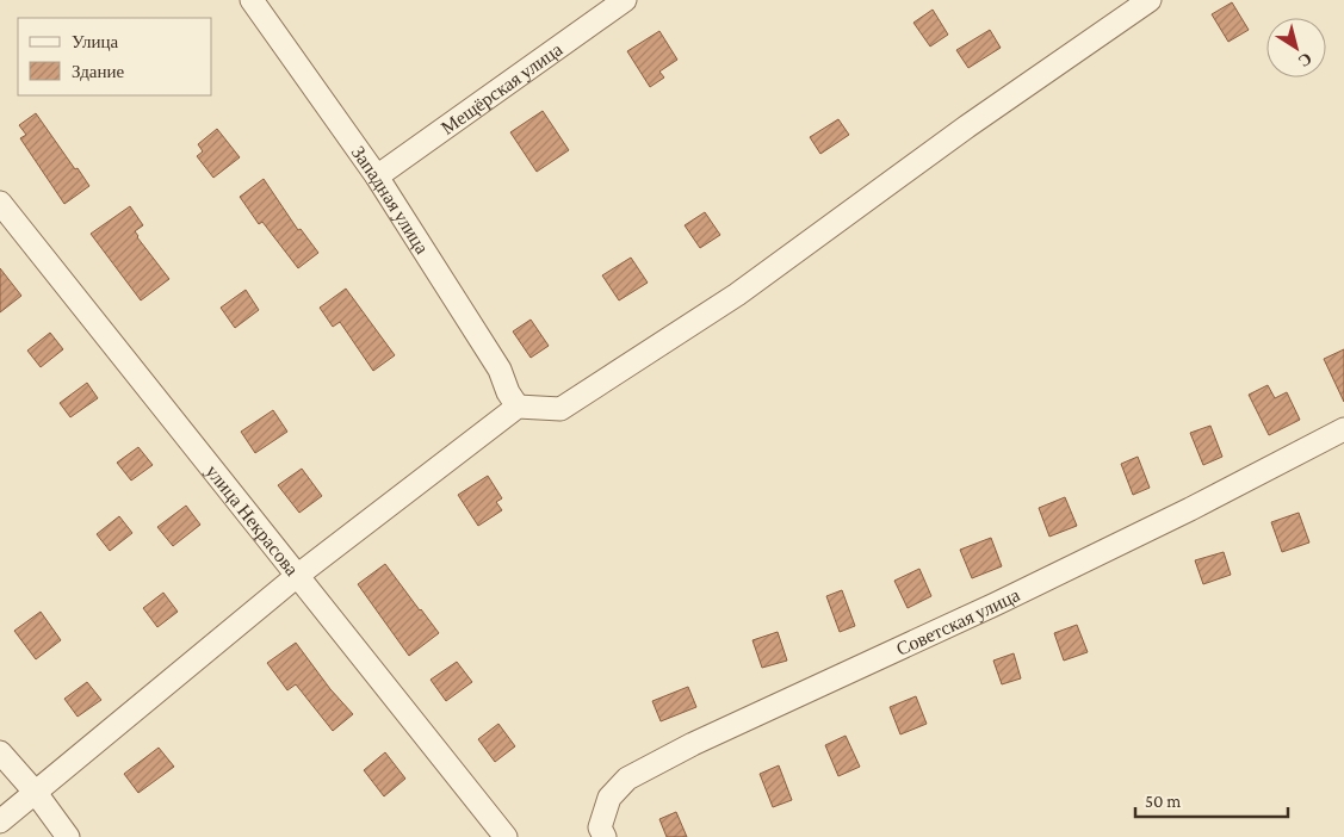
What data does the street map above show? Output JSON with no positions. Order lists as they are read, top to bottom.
{
  "streets": {
    "street": [
      "Мещёрская улица",
      "Западная улица",
      "улица Некрасова",
      "Советская улица"
    ]
  },
  "crossings": [
    ["Мещёрская улица", "Западная улица"]
  ],
  "legend": ["Улица", "Здание"],
  "scale_bar": "50 m",
  "north": "bottom right"
}
